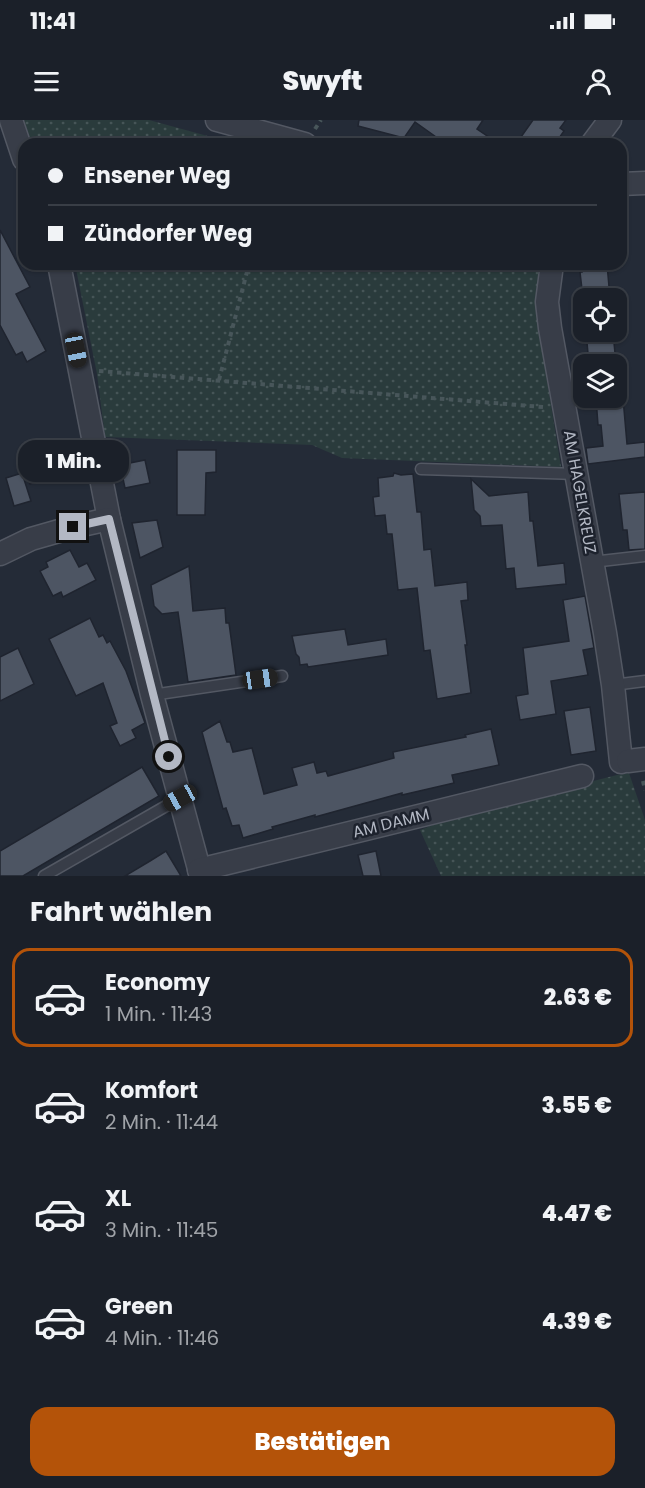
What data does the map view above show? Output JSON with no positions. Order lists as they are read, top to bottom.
{
  "streets": {
    "street": ["AM HAGELKREUZ", "AM DAMM"]
  },
  "page": {
    "status": "11:41",
    "header": "Swyft",
    "banner": ["Ensener Weg", "Zündorfer Weg"],
    "bubble": "1 Min.",
    "heading": "Fahrt wählen",
    "list": [
      {
        "name": "Economy",
        "note": "1 Min. · 11:43",
        "value": "2.63 €"
      },
      {
        "name": "Komfort",
        "note": "2 Min. · 11:44",
        "value": "3.55 €"
      },
      {
        "name": "XL",
        "note": "3 Min. · 11:45",
        "value": "4.47 €"
      },
      {
        "name": "Green",
        "note": "4 Min. · 11:46",
        "value": "4.39 €"
      }
    ],
    "buttons": "Bestätigen"
  }
}
